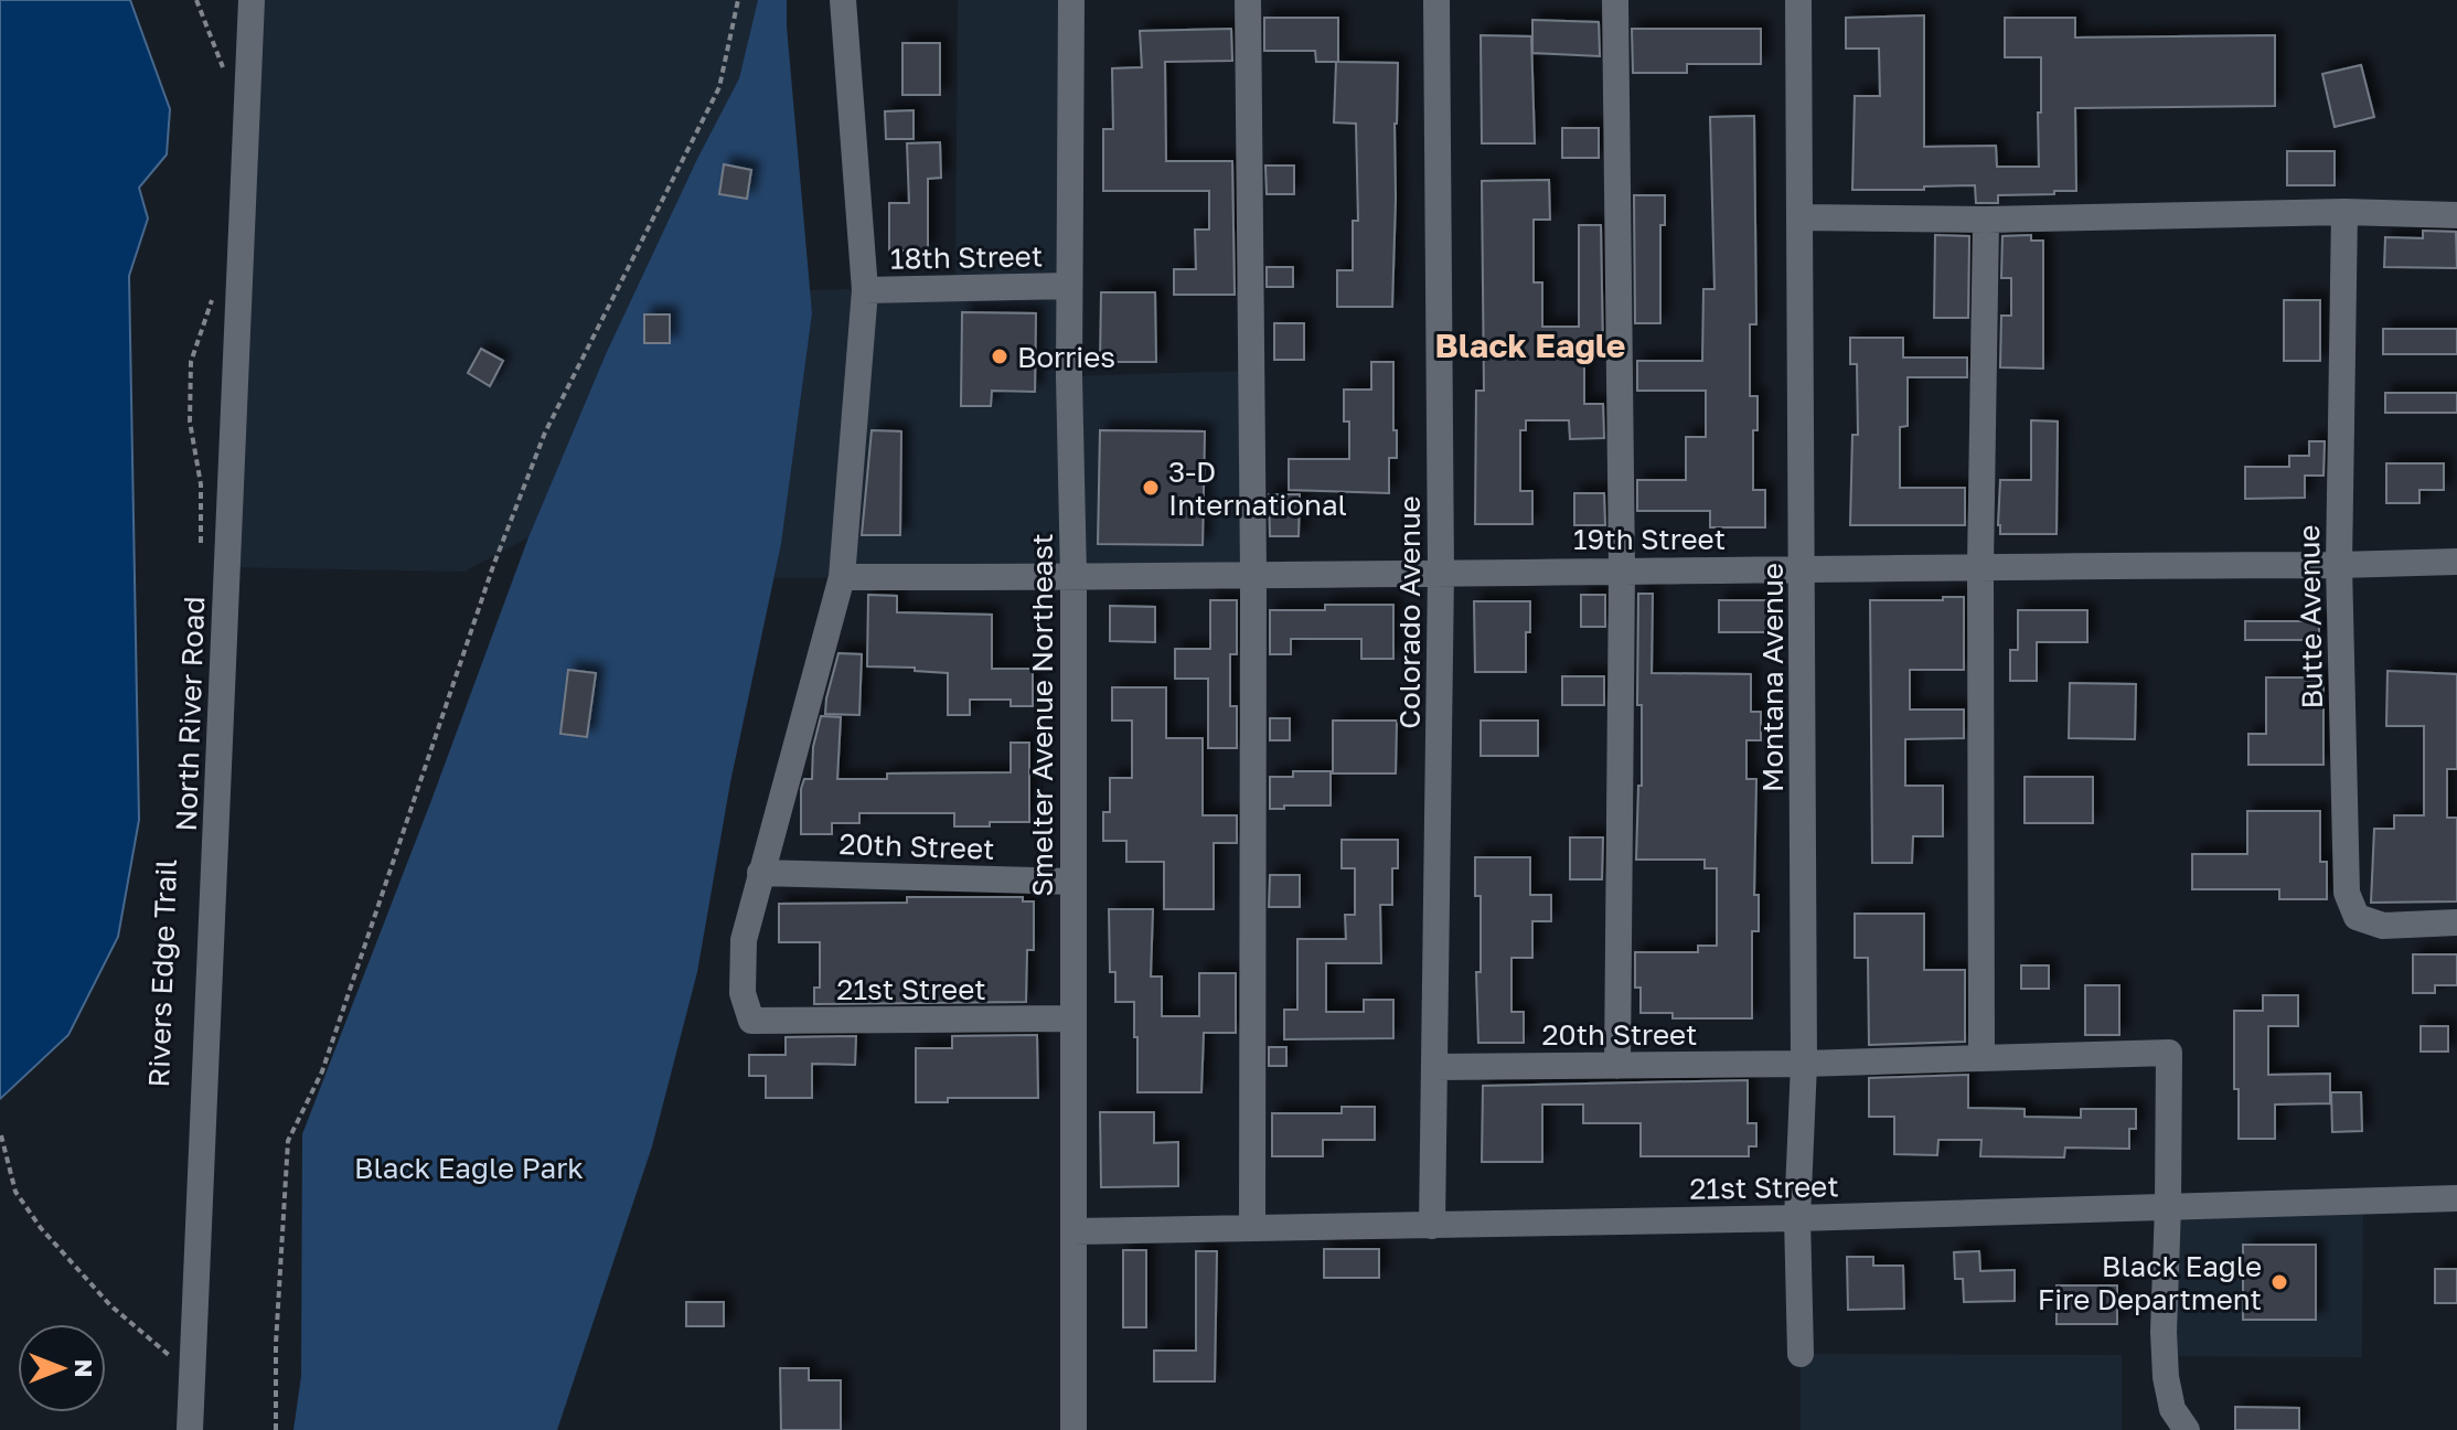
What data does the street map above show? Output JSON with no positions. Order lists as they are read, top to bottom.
{
  "streets": {
    "street": [
      "18th Street",
      "19th Street",
      "Colorado Avenue",
      "Butte Avenue",
      "Montana Avenue",
      "North River Road",
      "Smelter Avenue Northeast",
      "20th Street",
      "21st Street"
    ]
  },
  "crossings": [
    ["18th Street", "Smelter Avenue Northeast"],
    ["19th Street", "Colorado Avenue"],
    ["19th Street", "Butte Avenue"],
    ["19th Street", "Montana Avenue"],
    ["19th Street", "Smelter Avenue Northeast"],
    ["Colorado Avenue", "20th Street"],
    ["Colorado Avenue", "21st Street"],
    ["Montana Avenue", "20th Street"],
    ["Montana Avenue", "21st Street"],
    ["Smelter Avenue Northeast", "20th Street"],
    ["Smelter Avenue Northeast", "21st Street"],
    ["20th Street", "21st Street"]
  ],
  "districts": ["Black Eagle"],
  "parks": ["Black Eagle Park"],
  "places": ["Borries", "3-D International", "Black Eagle Fire Department"],
  "north": "right"
}
